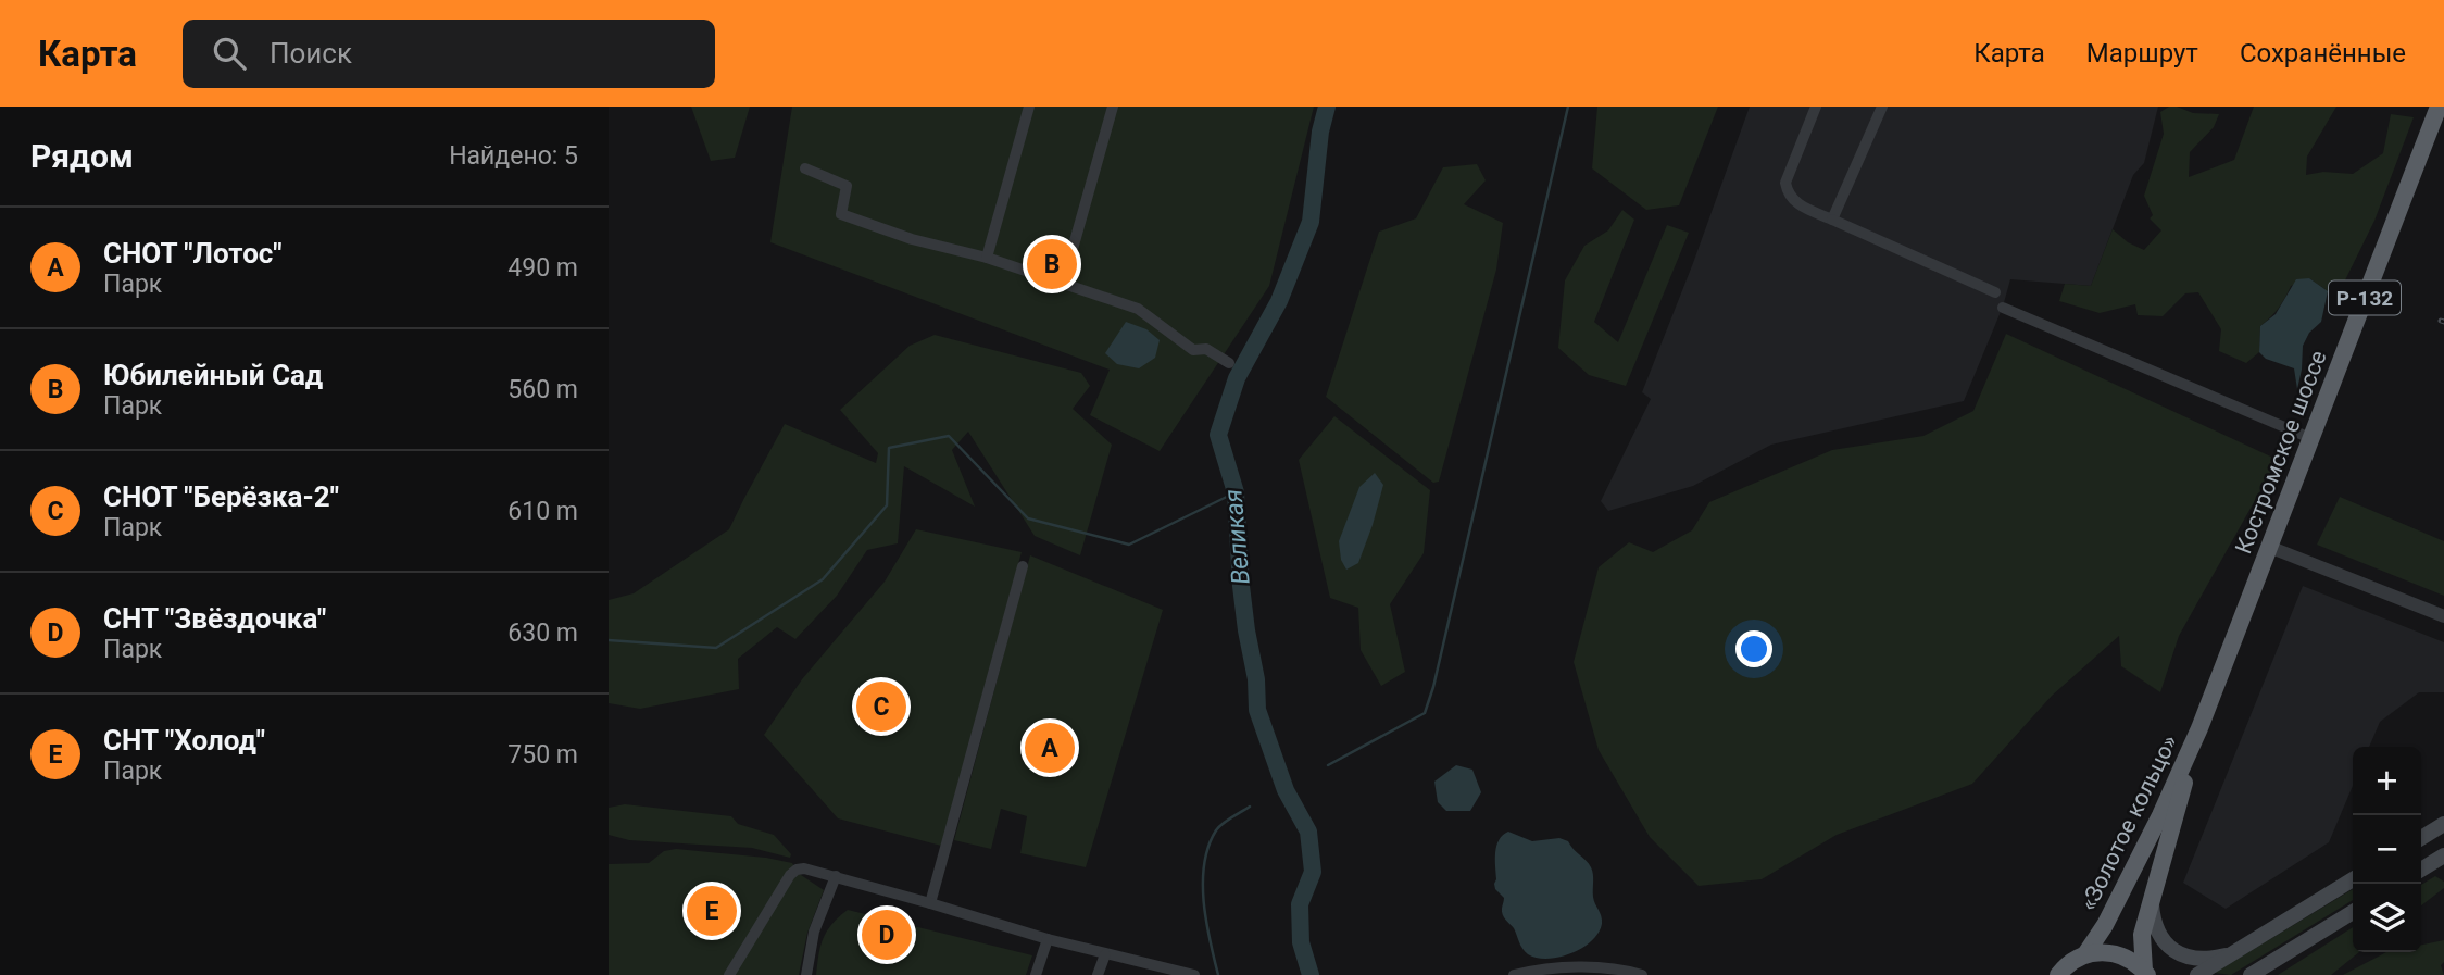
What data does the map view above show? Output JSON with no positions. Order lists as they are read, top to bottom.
{
  "streets": {
    "highway": ["Р-132", "Костромское шоссе", "«Золотое кольцо»"]
  },
  "crossings": [
    ["Костромское шоссе", "«Золотое кольцо»"]
  ],
  "water": ["Великая"],
  "page": {
    "header": "Карта",
    "search": "Поиск",
    "nav": ["Карта", "Маршрут", "Сохранённые"],
    "heading": ["Рядом", "Найдено: 5"],
    "list": [
      {
        "mark": "A",
        "name": "СНОТ \"Лотос\"",
        "note": "Парк",
        "value": "490 m"
      },
      {
        "mark": "B",
        "name": "Юбилейный Сад",
        "note": "Парк",
        "value": "560 m"
      },
      {
        "mark": "C",
        "name": "СНОТ \"Берёзка-2\"",
        "note": "Парк",
        "value": "610 m"
      },
      {
        "mark": "D",
        "name": "СНТ \"Звёздочка\"",
        "note": "Парк",
        "value": "630 m"
      },
      {
        "mark": "E",
        "name": "СНТ \"Холод\"",
        "note": "Парк",
        "value": "750 m"
      }
    ],
    "pins": [
      "B",
      "C",
      "A",
      "E",
      "D"
    ],
    "map_buttons": ["+", "−"]
  }
}
